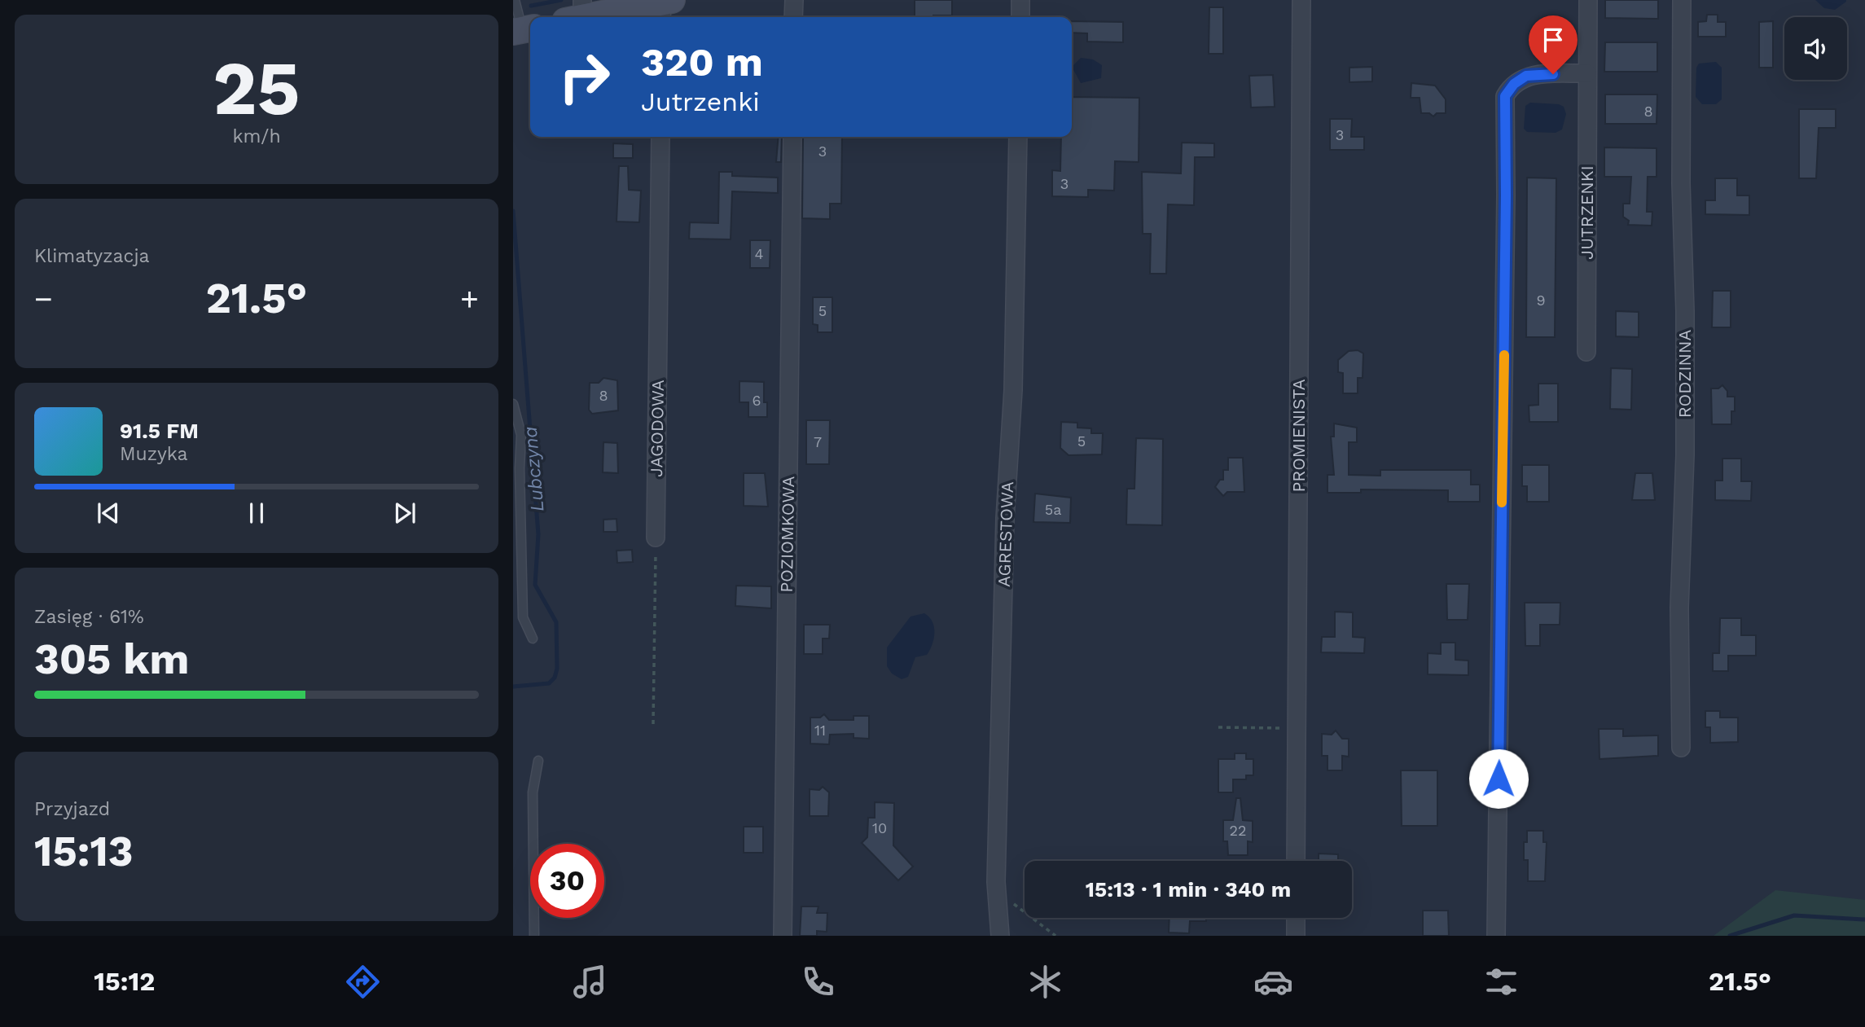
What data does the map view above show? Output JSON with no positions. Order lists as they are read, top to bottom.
{
  "streets": {
    "street": [
      "JUTRZENKI",
      "RODZINNA",
      "JAGODOWA",
      "PROMIENISTA",
      "POZIOMKOWA",
      "AGRESTOWA"
    ]
  },
  "water": ["Lubczyna"],
  "house_numbers": [
    "8",
    "3",
    "3",
    "3",
    "4",
    "9",
    "5",
    "8",
    "6",
    "5",
    "7",
    "5a",
    "11",
    "10",
    "22"
  ],
  "page": {
    "tile": [
      ["25", "km/h"],
      "Klimatyzacja",
      ["Zasięg · 61%", "305 km"],
      ["Przyjazd", "15:13"]
    ],
    "turn": ["320 m", "Jutrzenki"],
    "heat": ["−", "21.5°", "+"],
    "song": ["91.5 FM", "Muzyka"],
    "limit": "30",
    "trip": "15:13 · 1 min · 340 m",
    "tabs": ["15:12", "21.5°"]
  }
}
